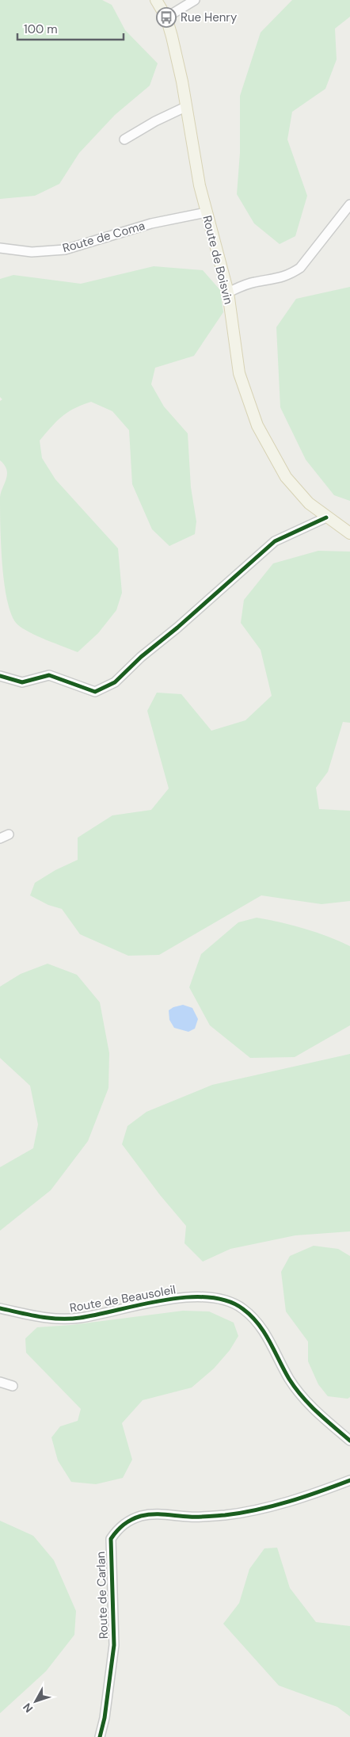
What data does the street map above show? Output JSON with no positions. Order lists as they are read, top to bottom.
{
  "streets": {
    "main road": ["Route de Boisvin"],
    "street": ["Route de Coma", "Route de Beausoleil", "Route de Carlan"]
  },
  "crossings": [
    ["Route de Coma", "Route de Boisvin"]
  ],
  "places": {
    "bus stop": ["Rue Henry"]
  },
  "scale_bar": "100 m",
  "north": "bottom left"
}
